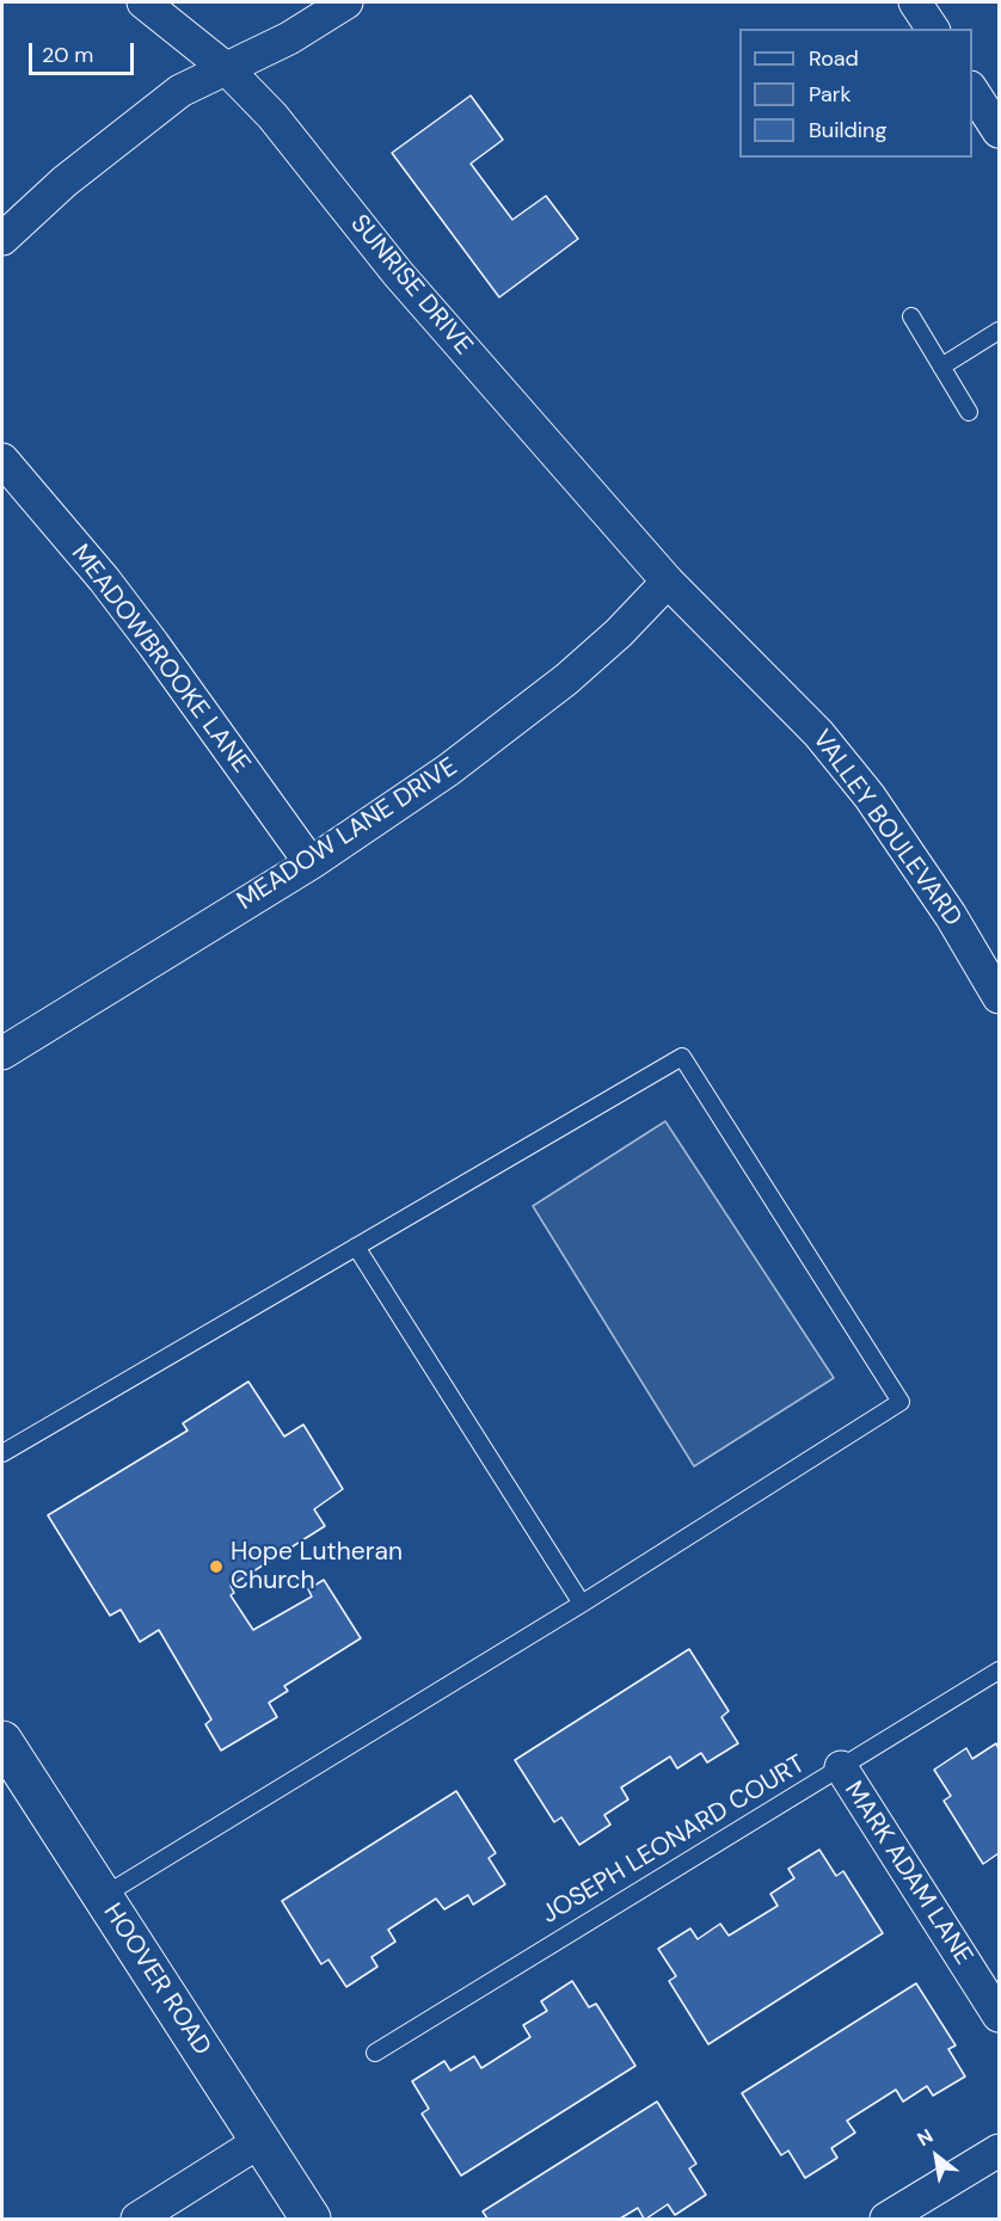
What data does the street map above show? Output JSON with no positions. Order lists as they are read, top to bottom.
{
  "streets": {
    "main road": ["HOOVER ROAD"],
    "street": [
      "SUNRISE DRIVE",
      "MEADOWBROOKE LANE",
      "VALLEY BOULEVARD",
      "MEADOW LANE DRIVE",
      "MARK ADAM LANE"
    ],
    "lane": ["JOSEPH LEONARD COURT"]
  },
  "crossings": [
    ["SUNRISE DRIVE", "VALLEY BOULEVARD"],
    ["SUNRISE DRIVE", "MEADOW LANE DRIVE"],
    ["MEADOWBROOKE LANE", "MEADOW LANE DRIVE"],
    ["VALLEY BOULEVARD", "MEADOW LANE DRIVE"],
    ["JOSEPH LEONARD COURT", "MARK ADAM LANE"]
  ],
  "places": ["Hope Lutheran Church"],
  "legend": ["Road", "Park", "Building"],
  "scale_bar": "20 m",
  "north": "top left"
}
